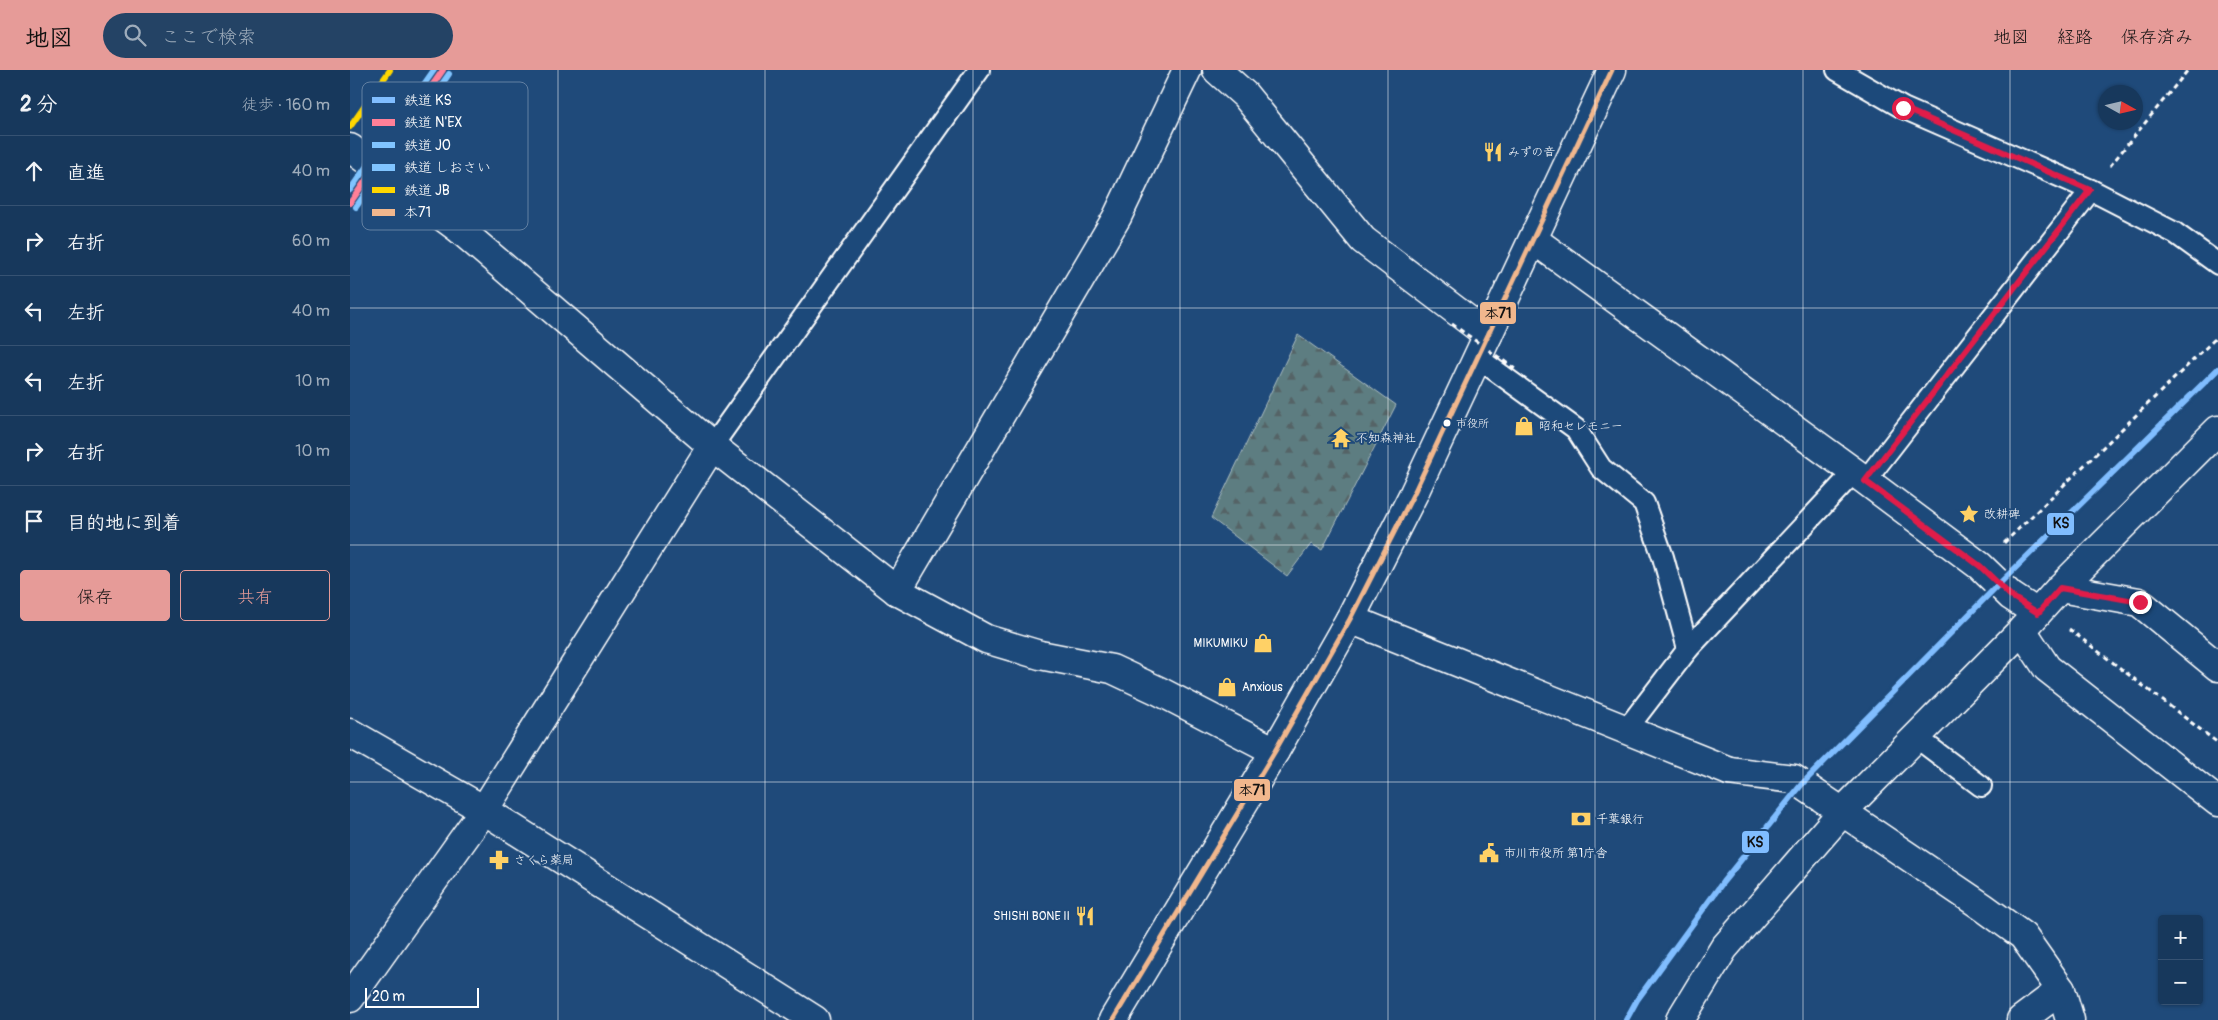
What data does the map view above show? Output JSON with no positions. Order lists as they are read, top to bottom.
{
  "places": {
    "restaurant": ["みずの音", "SHISHI BONE II"],
    "other": ["市役所"],
    "shop": ["昭和セレモニー", "MIKUMIKU", "Anxious"],
    "temple": ["不知森神社"],
    "place": ["改耕碑"],
    "bank": ["千葉銀行"],
    "public building": ["市川市役所 第1庁舎"],
    "pharmacy": ["さくら薬局"]
  },
  "lines": [
    "rail line N'EX",
    "rail line しおさい",
    "rail line JB",
    "transit line 本71",
    "rail line JO",
    "rail line KS"
  ],
  "legend": [
    "鉄道 KS",
    "鉄道 N'EX",
    "鉄道 JO",
    "鉄道 しおさい",
    "鉄道 JB",
    "本71"
  ],
  "scale_bar": "20 m",
  "north": "right",
  "page": {
    "header": "地図",
    "search": "ここで検索",
    "nav": ["地図", "経路", "保存済み"],
    "heading": ["2 分", "徒歩 · 160 m"],
    "list": [
      ["直進", "40 m"],
      ["右折", "60 m"],
      ["左折", "40 m"],
      ["左折", "10 m"],
      ["右折", "10 m"],
      "目的地に到着"
    ],
    "buttons": ["保存", "共有"],
    "map_buttons": ["+", "−"],
    "scale": "20 m"
  }
}
